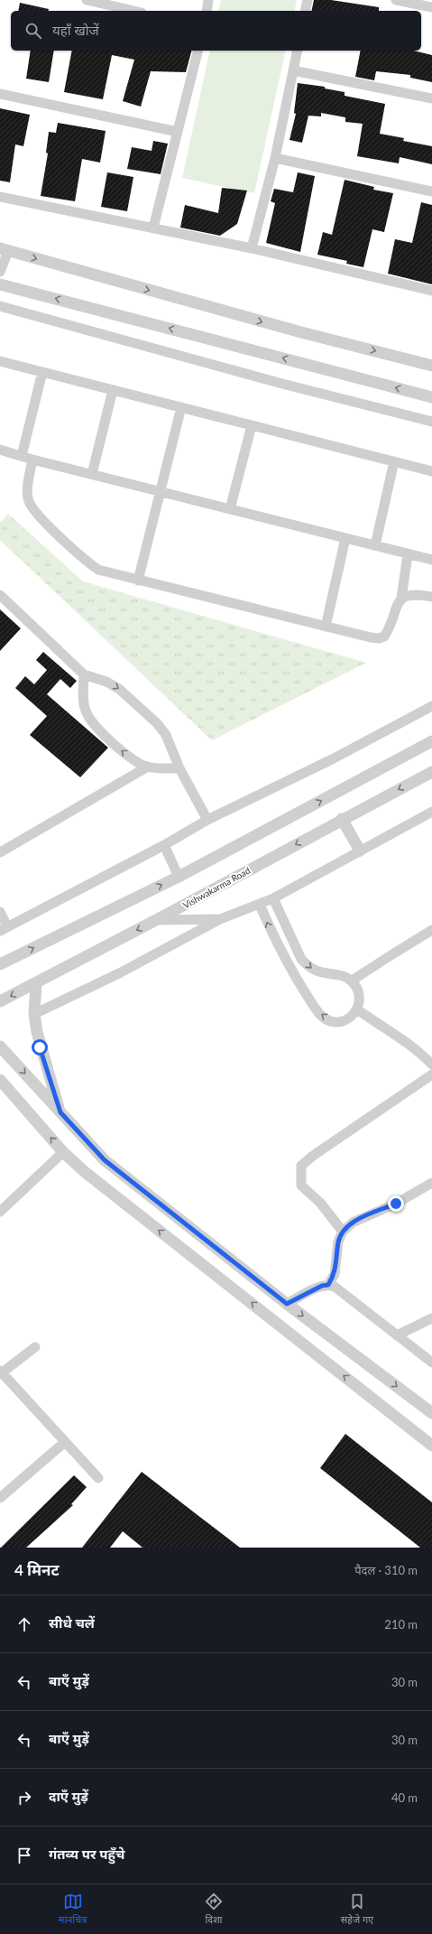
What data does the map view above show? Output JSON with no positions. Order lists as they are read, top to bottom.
{
  "streets": {
    "street": ["Vishwakarma Road"]
  },
  "page": {
    "search": "यहाँ खोजें",
    "heading": ["4 मिनट", "पैदल · 310 m"],
    "list": [
      ["सीधे चलें", "210 m"],
      ["बाएँ मुड़ें", "30 m"],
      ["बाएँ मुड़ें", "30 m"],
      ["दाएँ मुड़ें", "40 m"],
      "गंतव्य पर पहुँचे"
    ],
    "nav": ["मानचित्र", "दिशा", "सहेजे गए"]
  }
}
